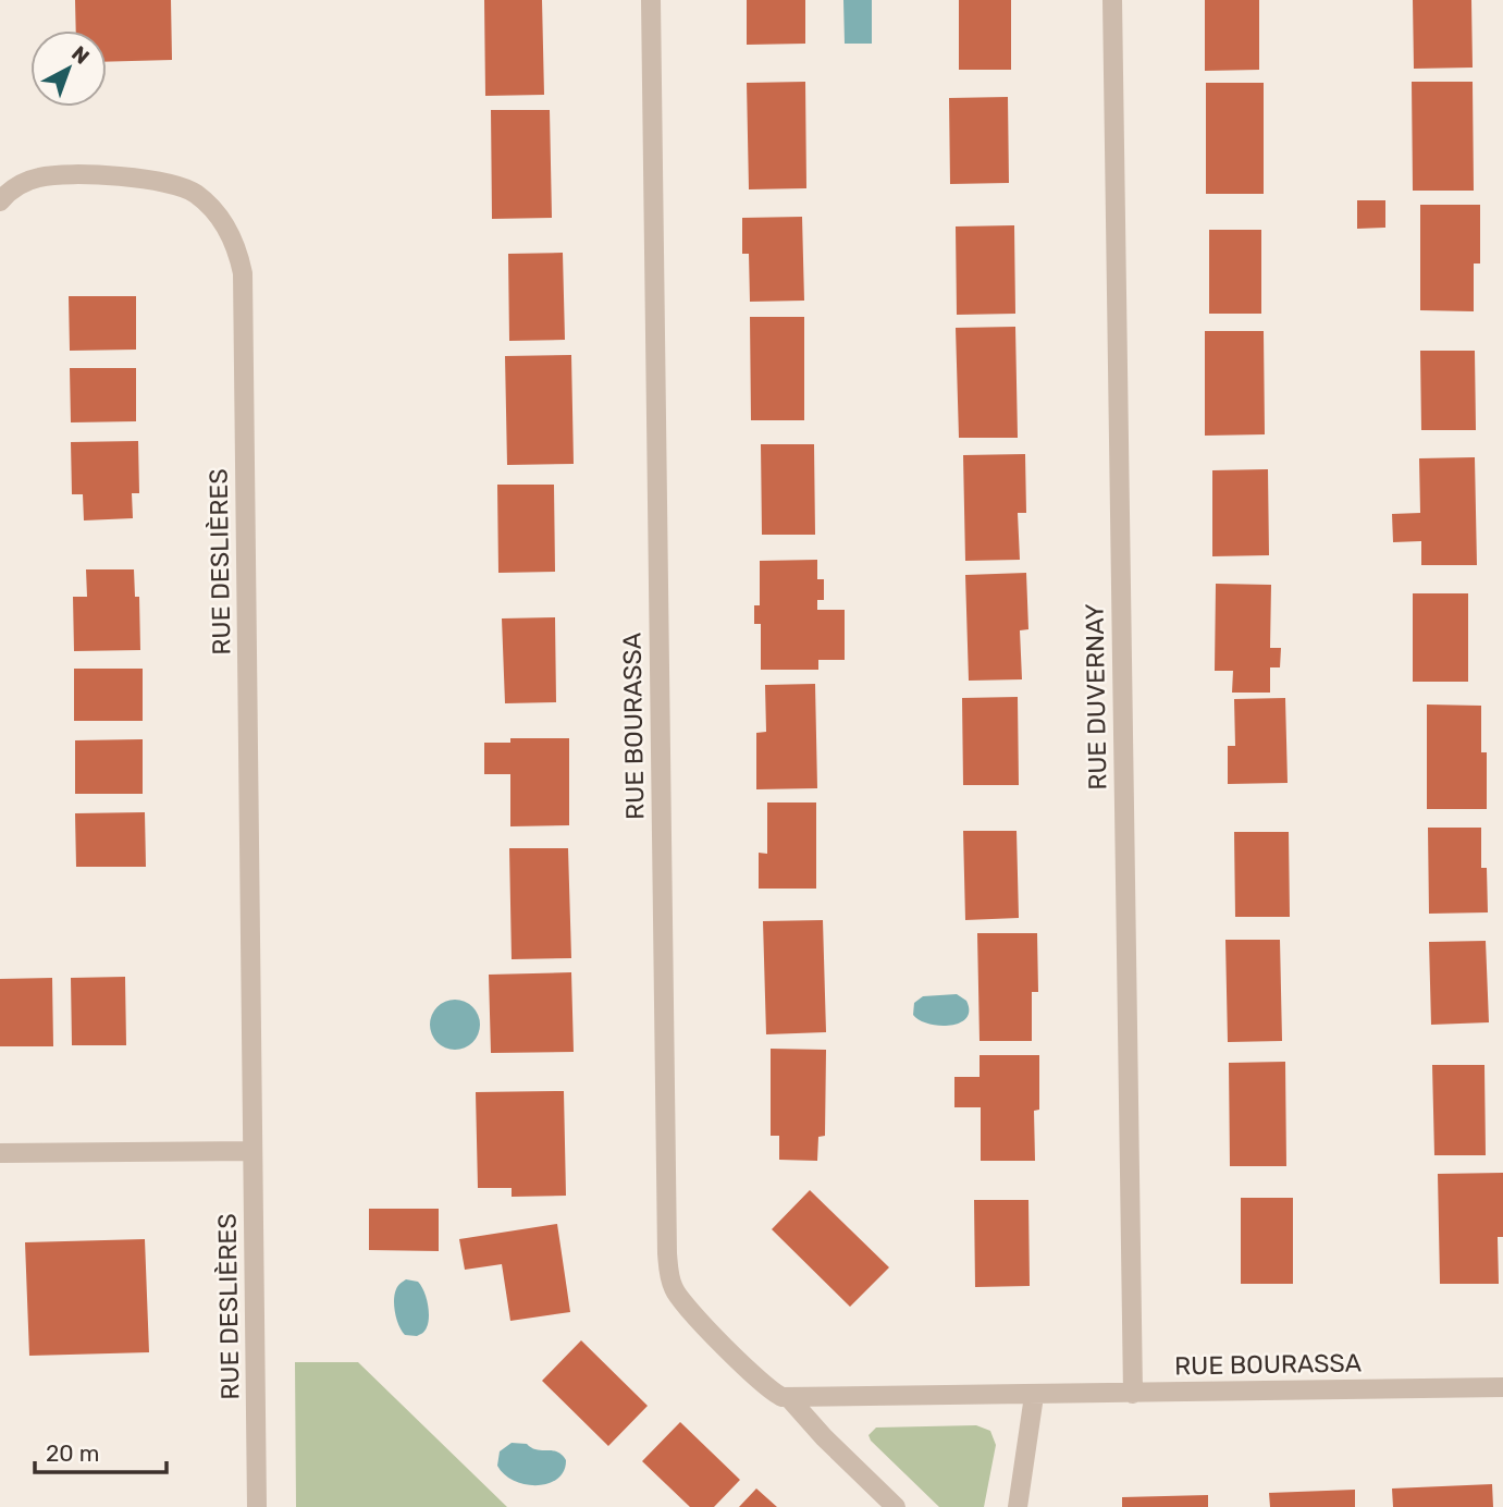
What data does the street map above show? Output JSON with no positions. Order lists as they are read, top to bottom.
{
  "streets": {
    "street": ["RUE DESLIÈRES", "RUE DUVERNAY", "RUE BOURASSA"]
  },
  "crossings": [
    ["RUE DUVERNAY", "RUE BOURASSA"]
  ],
  "scale_bar": "20 m",
  "north": "top right"
}
